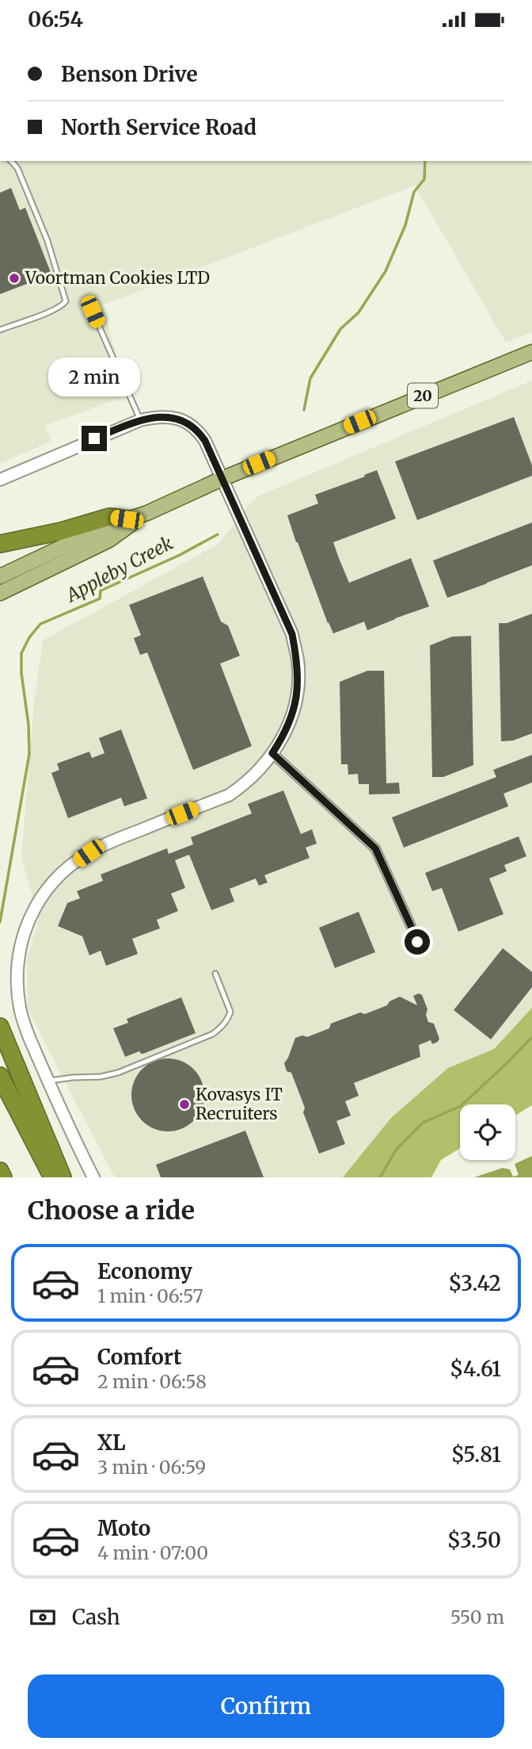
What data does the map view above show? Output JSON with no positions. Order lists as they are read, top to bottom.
{
  "streets": {
    "main road": ["20"]
  },
  "water": ["Appleby Creek"],
  "places": ["Voortman Cookies LTD", "Kovasys IT Recruiters"],
  "page": {
    "status": "06:54",
    "banner": ["Benson Drive", "North Service Road"],
    "bubble": "2 min",
    "heading": "Choose a ride",
    "list": [
      {
        "name": "Economy",
        "note": "1 min · 06:57",
        "value": "$3.42"
      },
      {
        "name": "Comfort",
        "note": "2 min · 06:58",
        "value": "$4.61"
      },
      {
        "name": "XL",
        "note": "3 min · 06:59",
        "value": "$5.81"
      },
      {
        "name": "Moto",
        "note": "4 min · 07:00",
        "value": "$3.50"
      }
    ],
    "pay": ["Cash", "550 m"],
    "buttons": "Confirm"
  }
}
